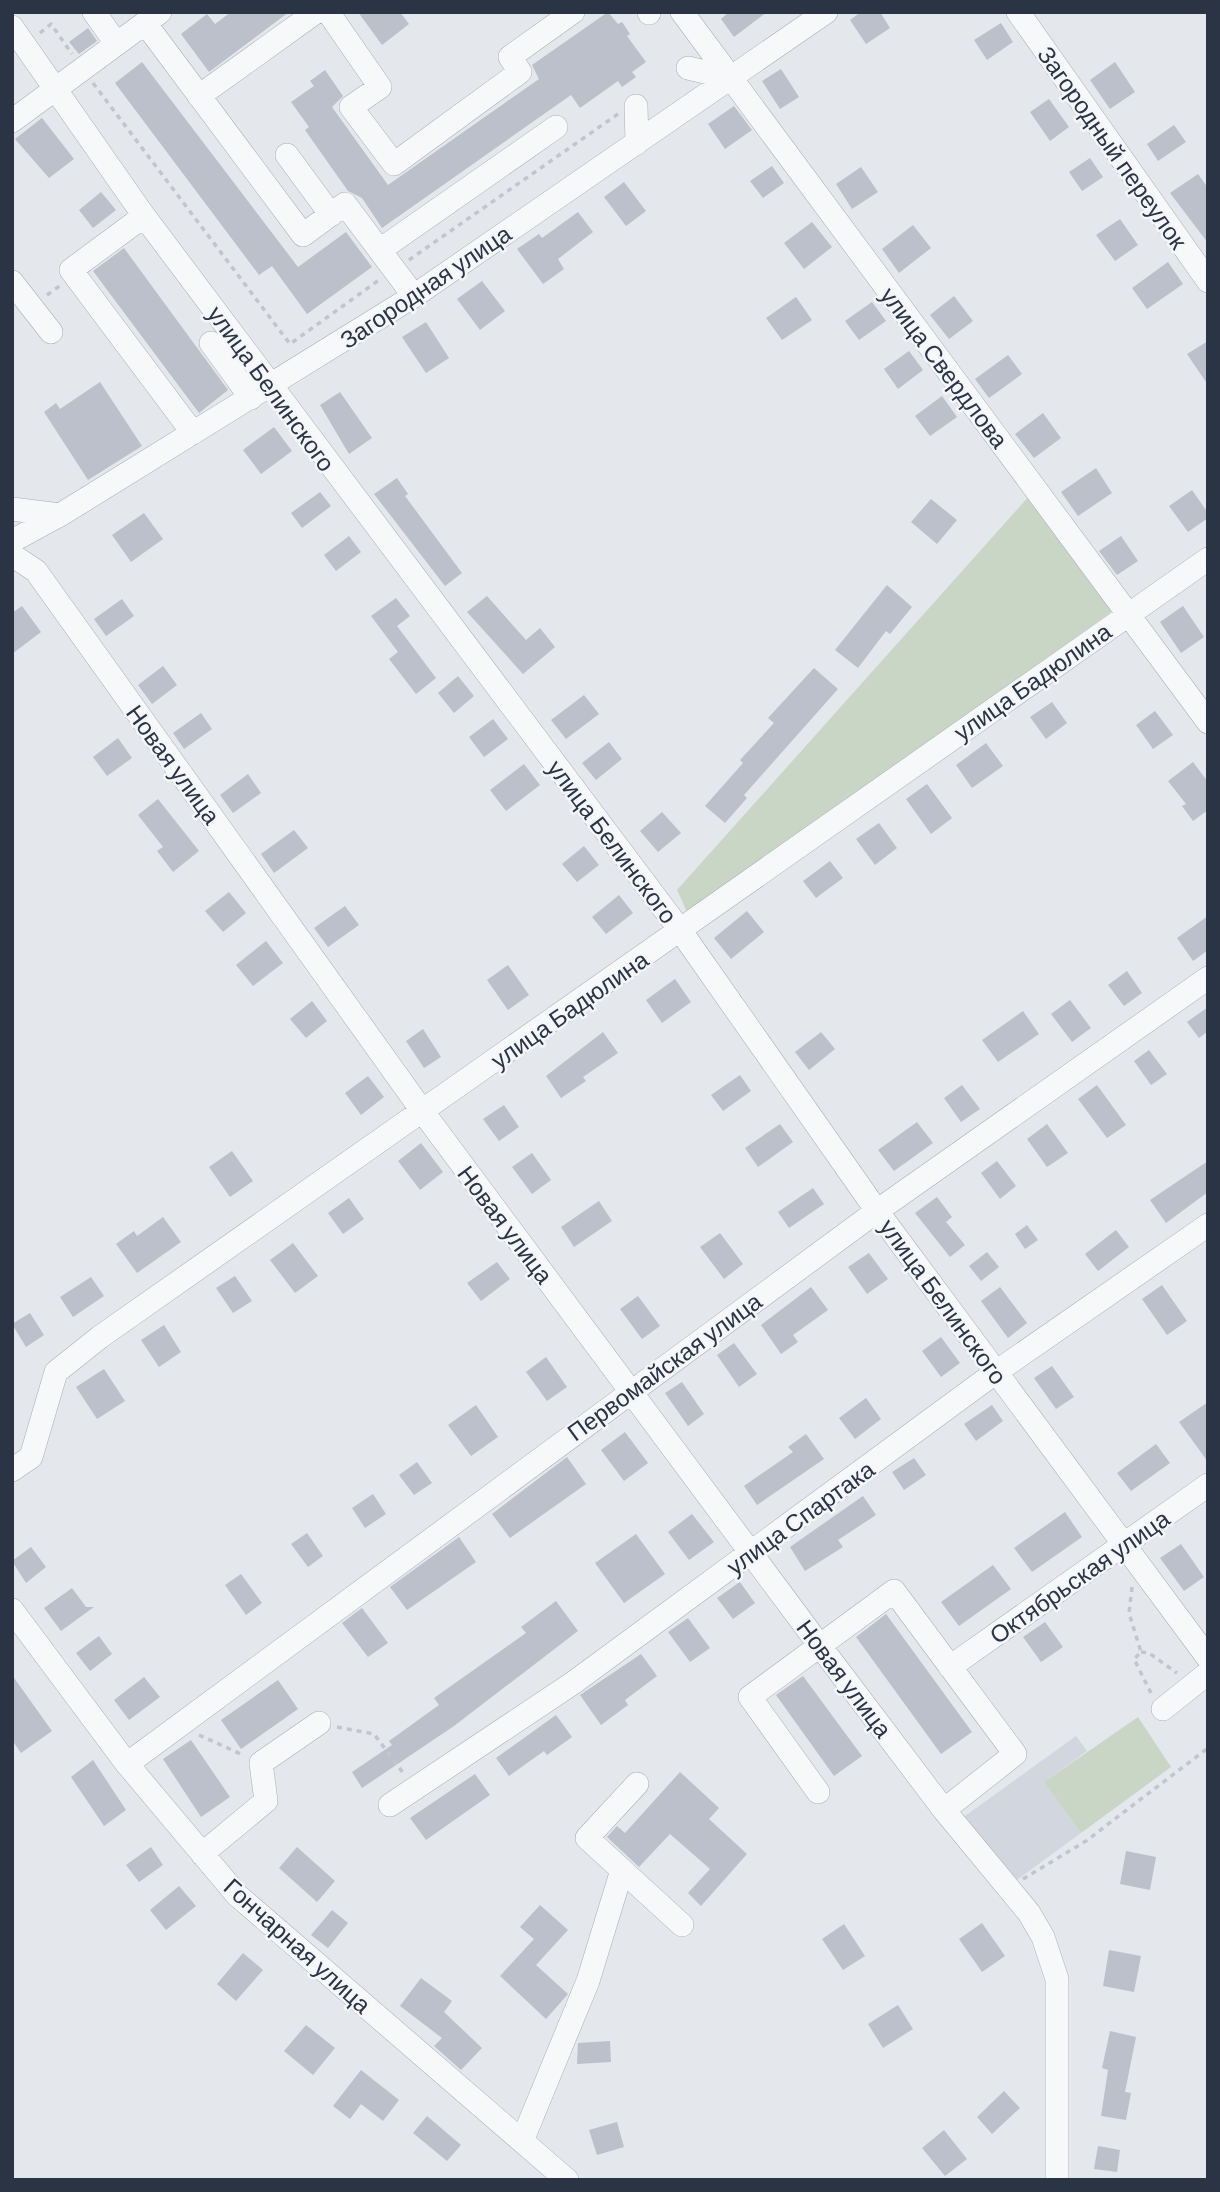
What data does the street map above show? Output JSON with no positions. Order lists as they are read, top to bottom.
{
  "streets": {
    "street": [
      "Загородный переулок",
      "Загородная улица",
      "улица Свердлова",
      "улица Белинского",
      "улица Бадюлина",
      "Новая улица",
      "Первомайская улица",
      "улица Спартака",
      "Октябрьская улица",
      "Гончарная улица"
    ]
  },
  "crossings": [
    ["Загородная улица", "улица Свердлова"],
    ["Загородная улица", "улица Белинского"],
    ["улица Свердлова", "улица Бадюлина"],
    ["улица Белинского", "улица Бадюлина"],
    ["улица Белинского", "Первомайская улица"],
    ["улица Белинского", "улица Спартака"],
    ["улица Белинского", "Октябрьская улица"],
    ["улица Бадюлина", "Новая улица"],
    ["Новая улица", "Первомайская улица"],
    ["Новая улица", "улица Спартака"],
    ["Первомайская улица", "Гончарная улица"]
  ]
}
